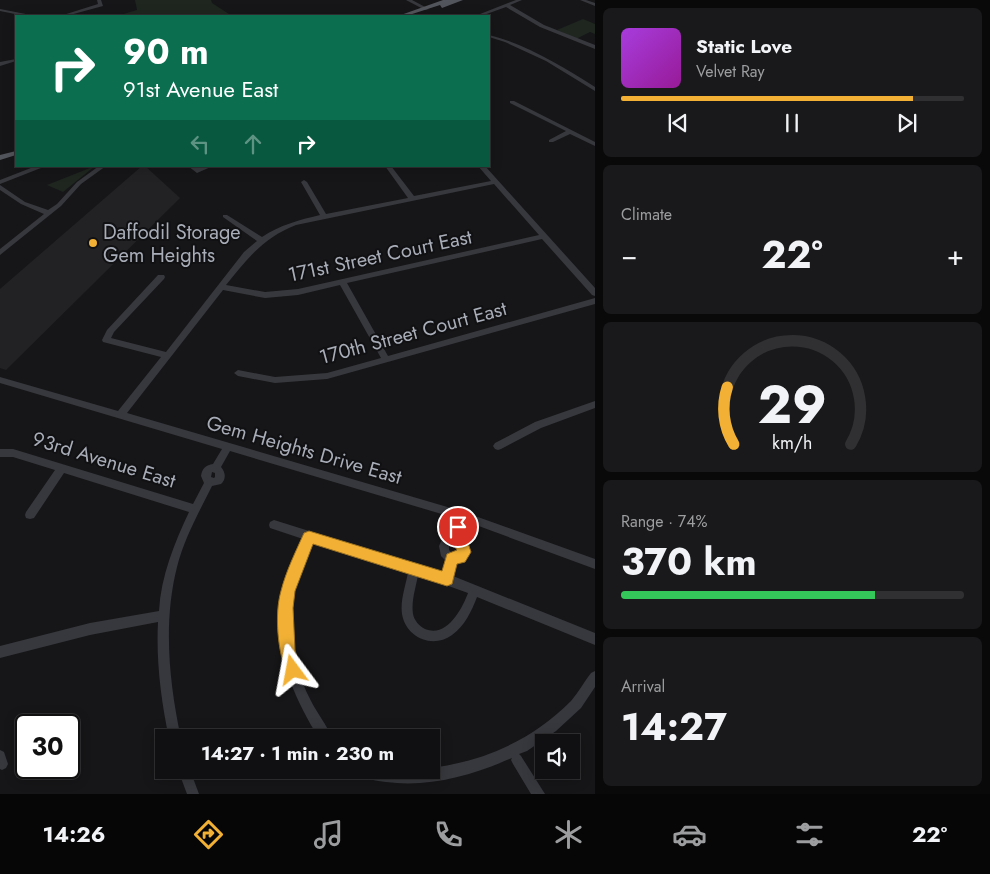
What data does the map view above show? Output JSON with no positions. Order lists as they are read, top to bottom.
{
  "streets": {
    "street": [
      "171st Street Court East",
      "170th Street Court East",
      "Gem Heights Drive East",
      "93rd Avenue East"
    ]
  },
  "places": ["Daffodil Storage Gem Heights"],
  "page": {
    "turn": ["90 m", "91st Avenue East"],
    "song": ["Static Love", "Velvet Ray"],
    "tile": [
      "Climate",
      ["Range · 74%", "370 km"],
      ["Arrival", "14:27"]
    ],
    "heat": ["−", "22°", "+"],
    "limit": "30",
    "trip": "14:27 · 1 min · 230 m",
    "tabs": ["14:26", "22°"],
    "gauge": ["29", "km/h"]
  }
}
